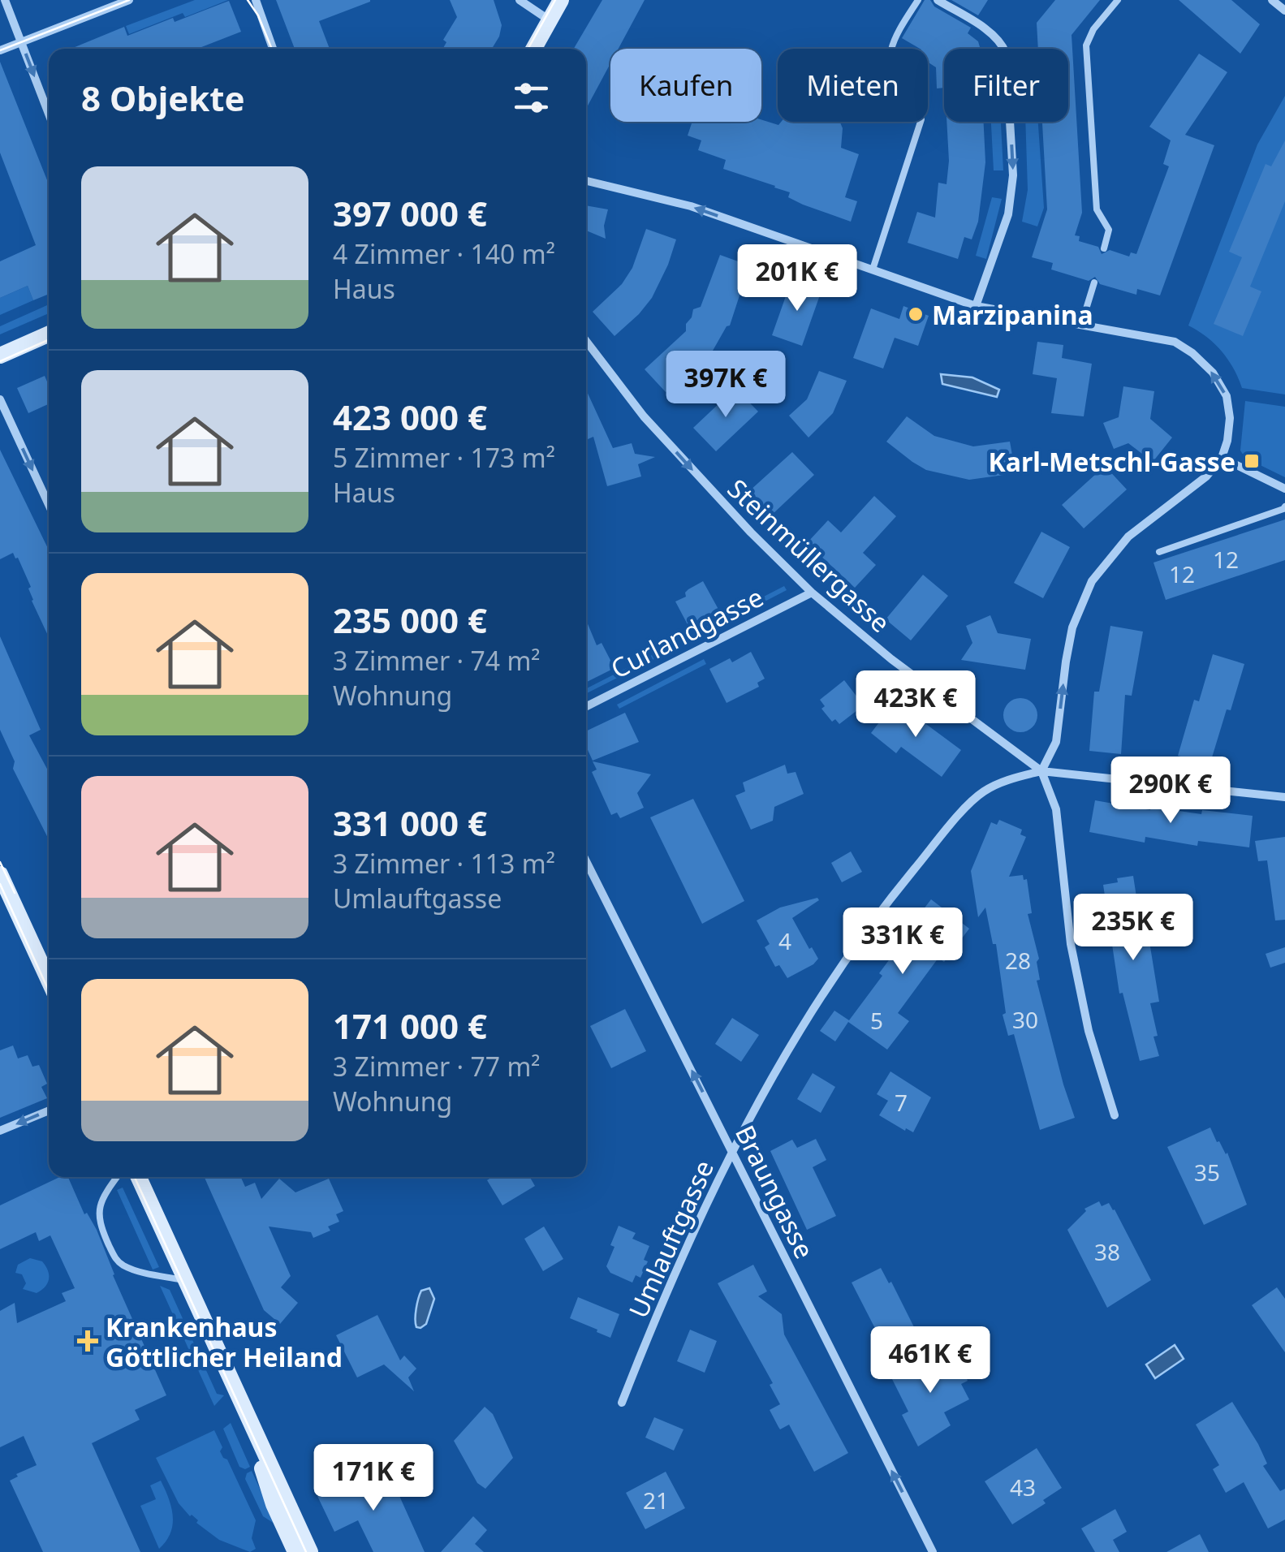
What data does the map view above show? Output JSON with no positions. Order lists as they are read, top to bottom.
{
  "streets": {
    "street": [
      "Steinmüllergasse",
      "Curlandgasse",
      "Braungasse",
      "Umlauftgasse"
    ]
  },
  "crossings": [
    ["Steinmüllergasse", "Curlandgasse"],
    ["Steinmüllergasse", "Umlauftgasse"],
    ["Braungasse", "Umlauftgasse"]
  ],
  "one_way": ["Steinmüllergasse", "Braungasse"],
  "places": {
    "other": ["Marzipanina"],
    "transit": ["Karl-Metschl-Gasse"],
    "health": ["Krankenhaus Göttlicher Heiland"]
  },
  "house_numbers": [
    "12",
    "12",
    "4",
    "28",
    "30",
    "5",
    "7",
    "35",
    "38",
    "43",
    "21"
  ],
  "page": {
    "chip": ["Kaufen", "Mieten", "Filter"],
    "heading": "8 Objekte",
    "list": [
      {
        "name": "397 000 €",
        "note": "4 Zimmer · 140 m² · Haus"
      },
      {
        "name": "423 000 €",
        "note": "5 Zimmer · 173 m² · Haus"
      },
      {
        "name": "235 000 €",
        "note": "3 Zimmer · 74 m² · Wohnung"
      },
      {
        "name": "331 000 €",
        "note": "3 Zimmer · 113 m² · Umlauftgasse"
      },
      {
        "name": "171 000 €",
        "note": "3 Zimmer · 77 m² · Wohnung"
      }
    ],
    "price": [
      "201K €",
      "397K €",
      "423K €",
      "290K €",
      "235K €",
      "331K €",
      "461K €",
      "171K €"
    ]
  }
}
